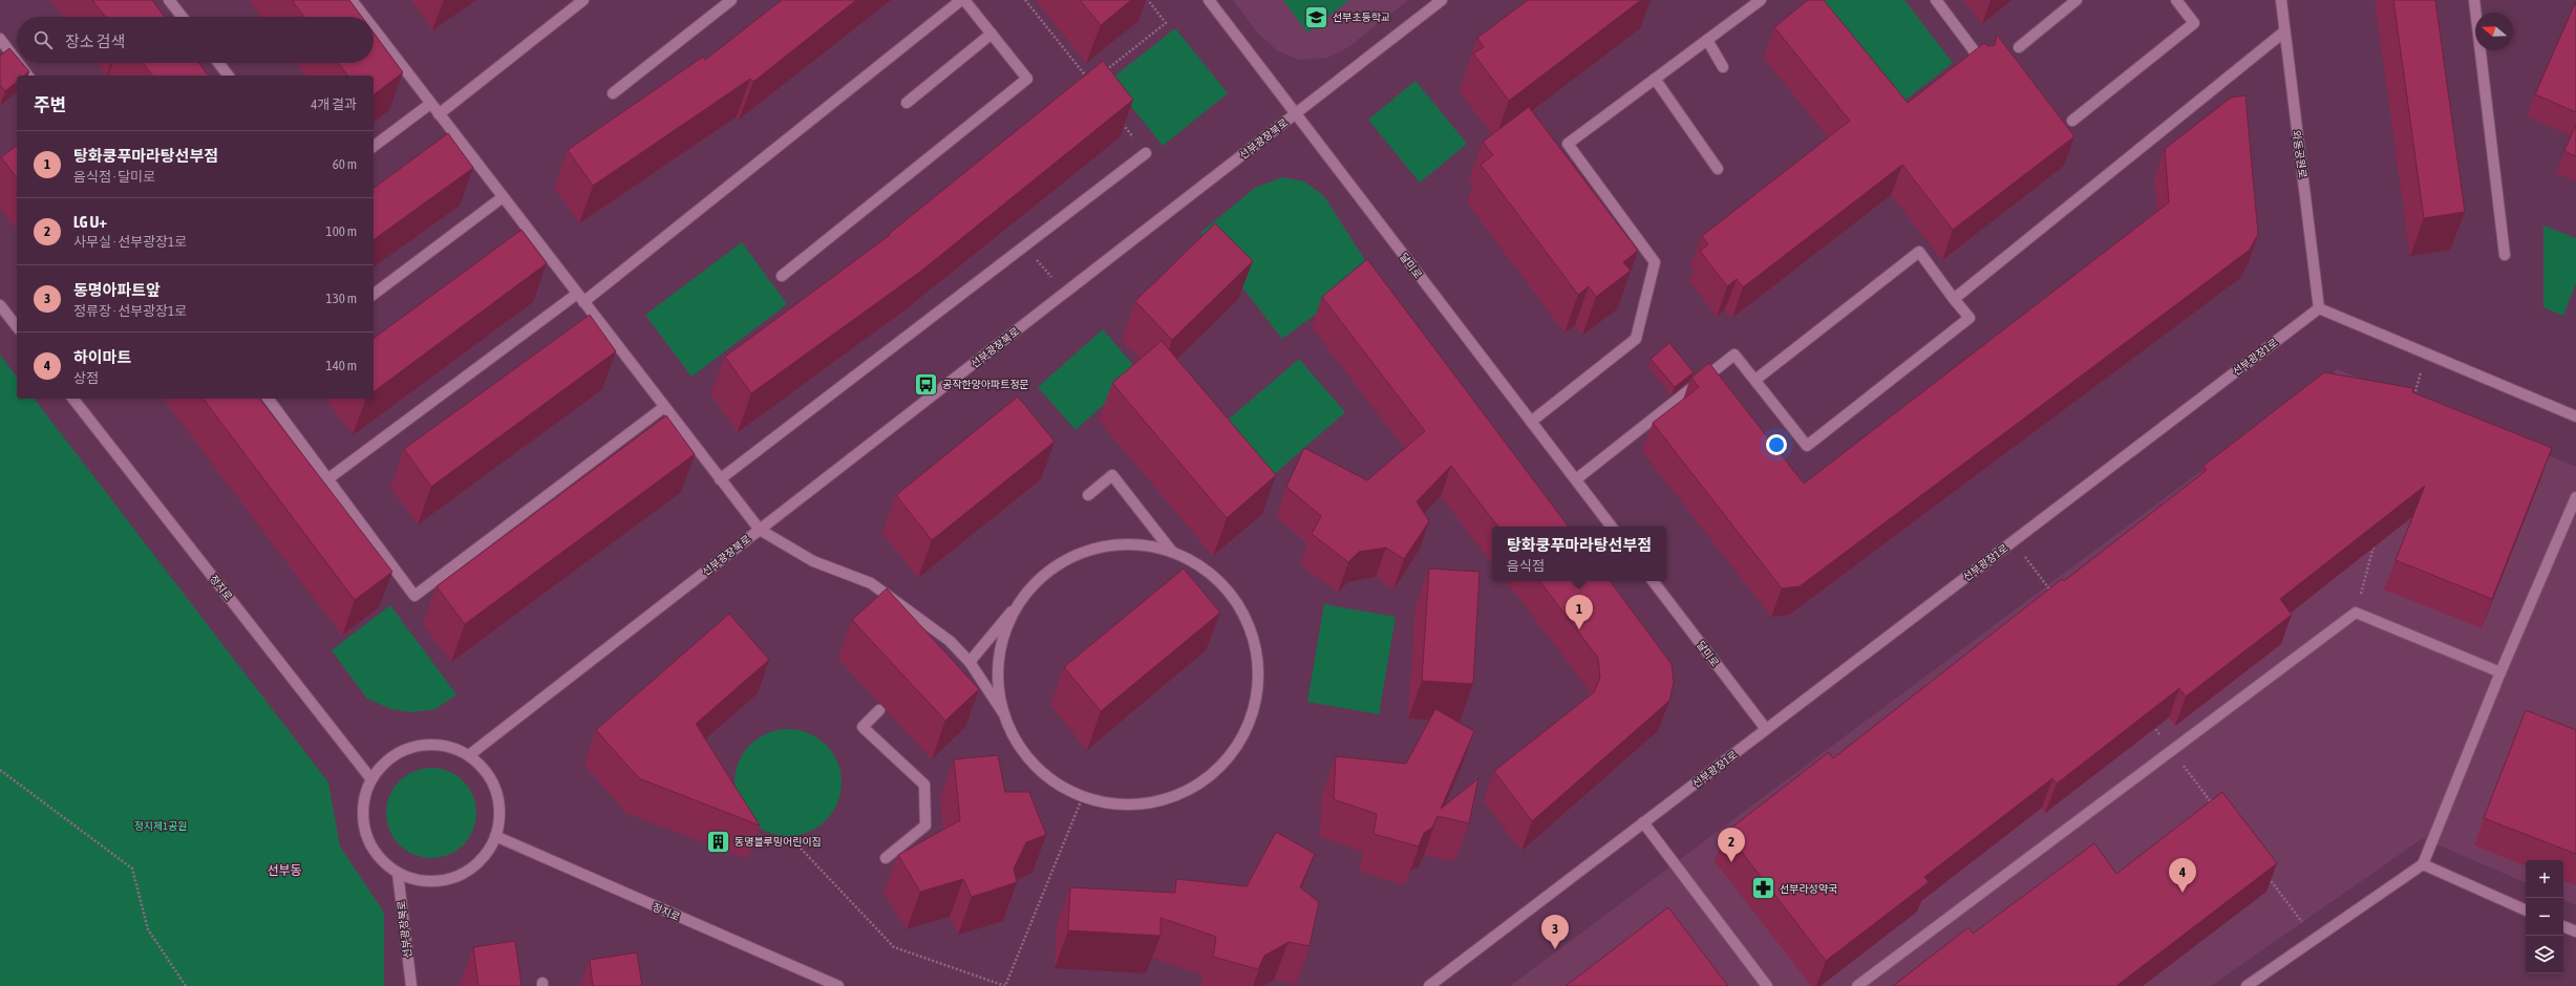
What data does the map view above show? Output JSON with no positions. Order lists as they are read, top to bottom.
{
  "streets": {
    "street": [
      "선부광장북로",
      "와동공원로",
      "달미로",
      "선부광장1로",
      "정지로"
    ]
  },
  "crossings": [
    ["선부광장북로", "달미로"],
    ["선부광장북로", "정지로"],
    ["와동공원로", "선부광장1로"],
    ["달미로", "선부광장1로"]
  ],
  "districts": ["선부동"],
  "parks": ["정지제1공원"],
  "places": {
    "school or university": ["선부초등학교"],
    "bus stop": ["공작한양아파트정문"],
    "building": ["동명블루밍어린이집"],
    "pharmacy": ["선부라성약국"]
  },
  "north": "left",
  "page": {
    "search": "장소 검색",
    "heading": ["주변", "4개 결과"],
    "list": [
      {
        "mark": "1",
        "name": "탕화쿵푸마라탕선부점",
        "note": "음식점 · 달미로",
        "value": "60 m"
      },
      {
        "mark": "2",
        "name": "LG U+",
        "note": "사무실 · 선부광장1로",
        "value": "100 m"
      },
      {
        "mark": "3",
        "name": "동명아파트앞",
        "note": "정류장 · 선부광장1로",
        "value": "130 m"
      },
      {
        "mark": "4",
        "name": "하이마트",
        "note": "상점",
        "value": "140 m"
      }
    ],
    "popup": ["탕화쿵푸마라탕선부점", "음식점"],
    "pins": [
      "1",
      "2",
      "4",
      "3"
    ],
    "map_buttons": ["+", "−"]
  }
}
